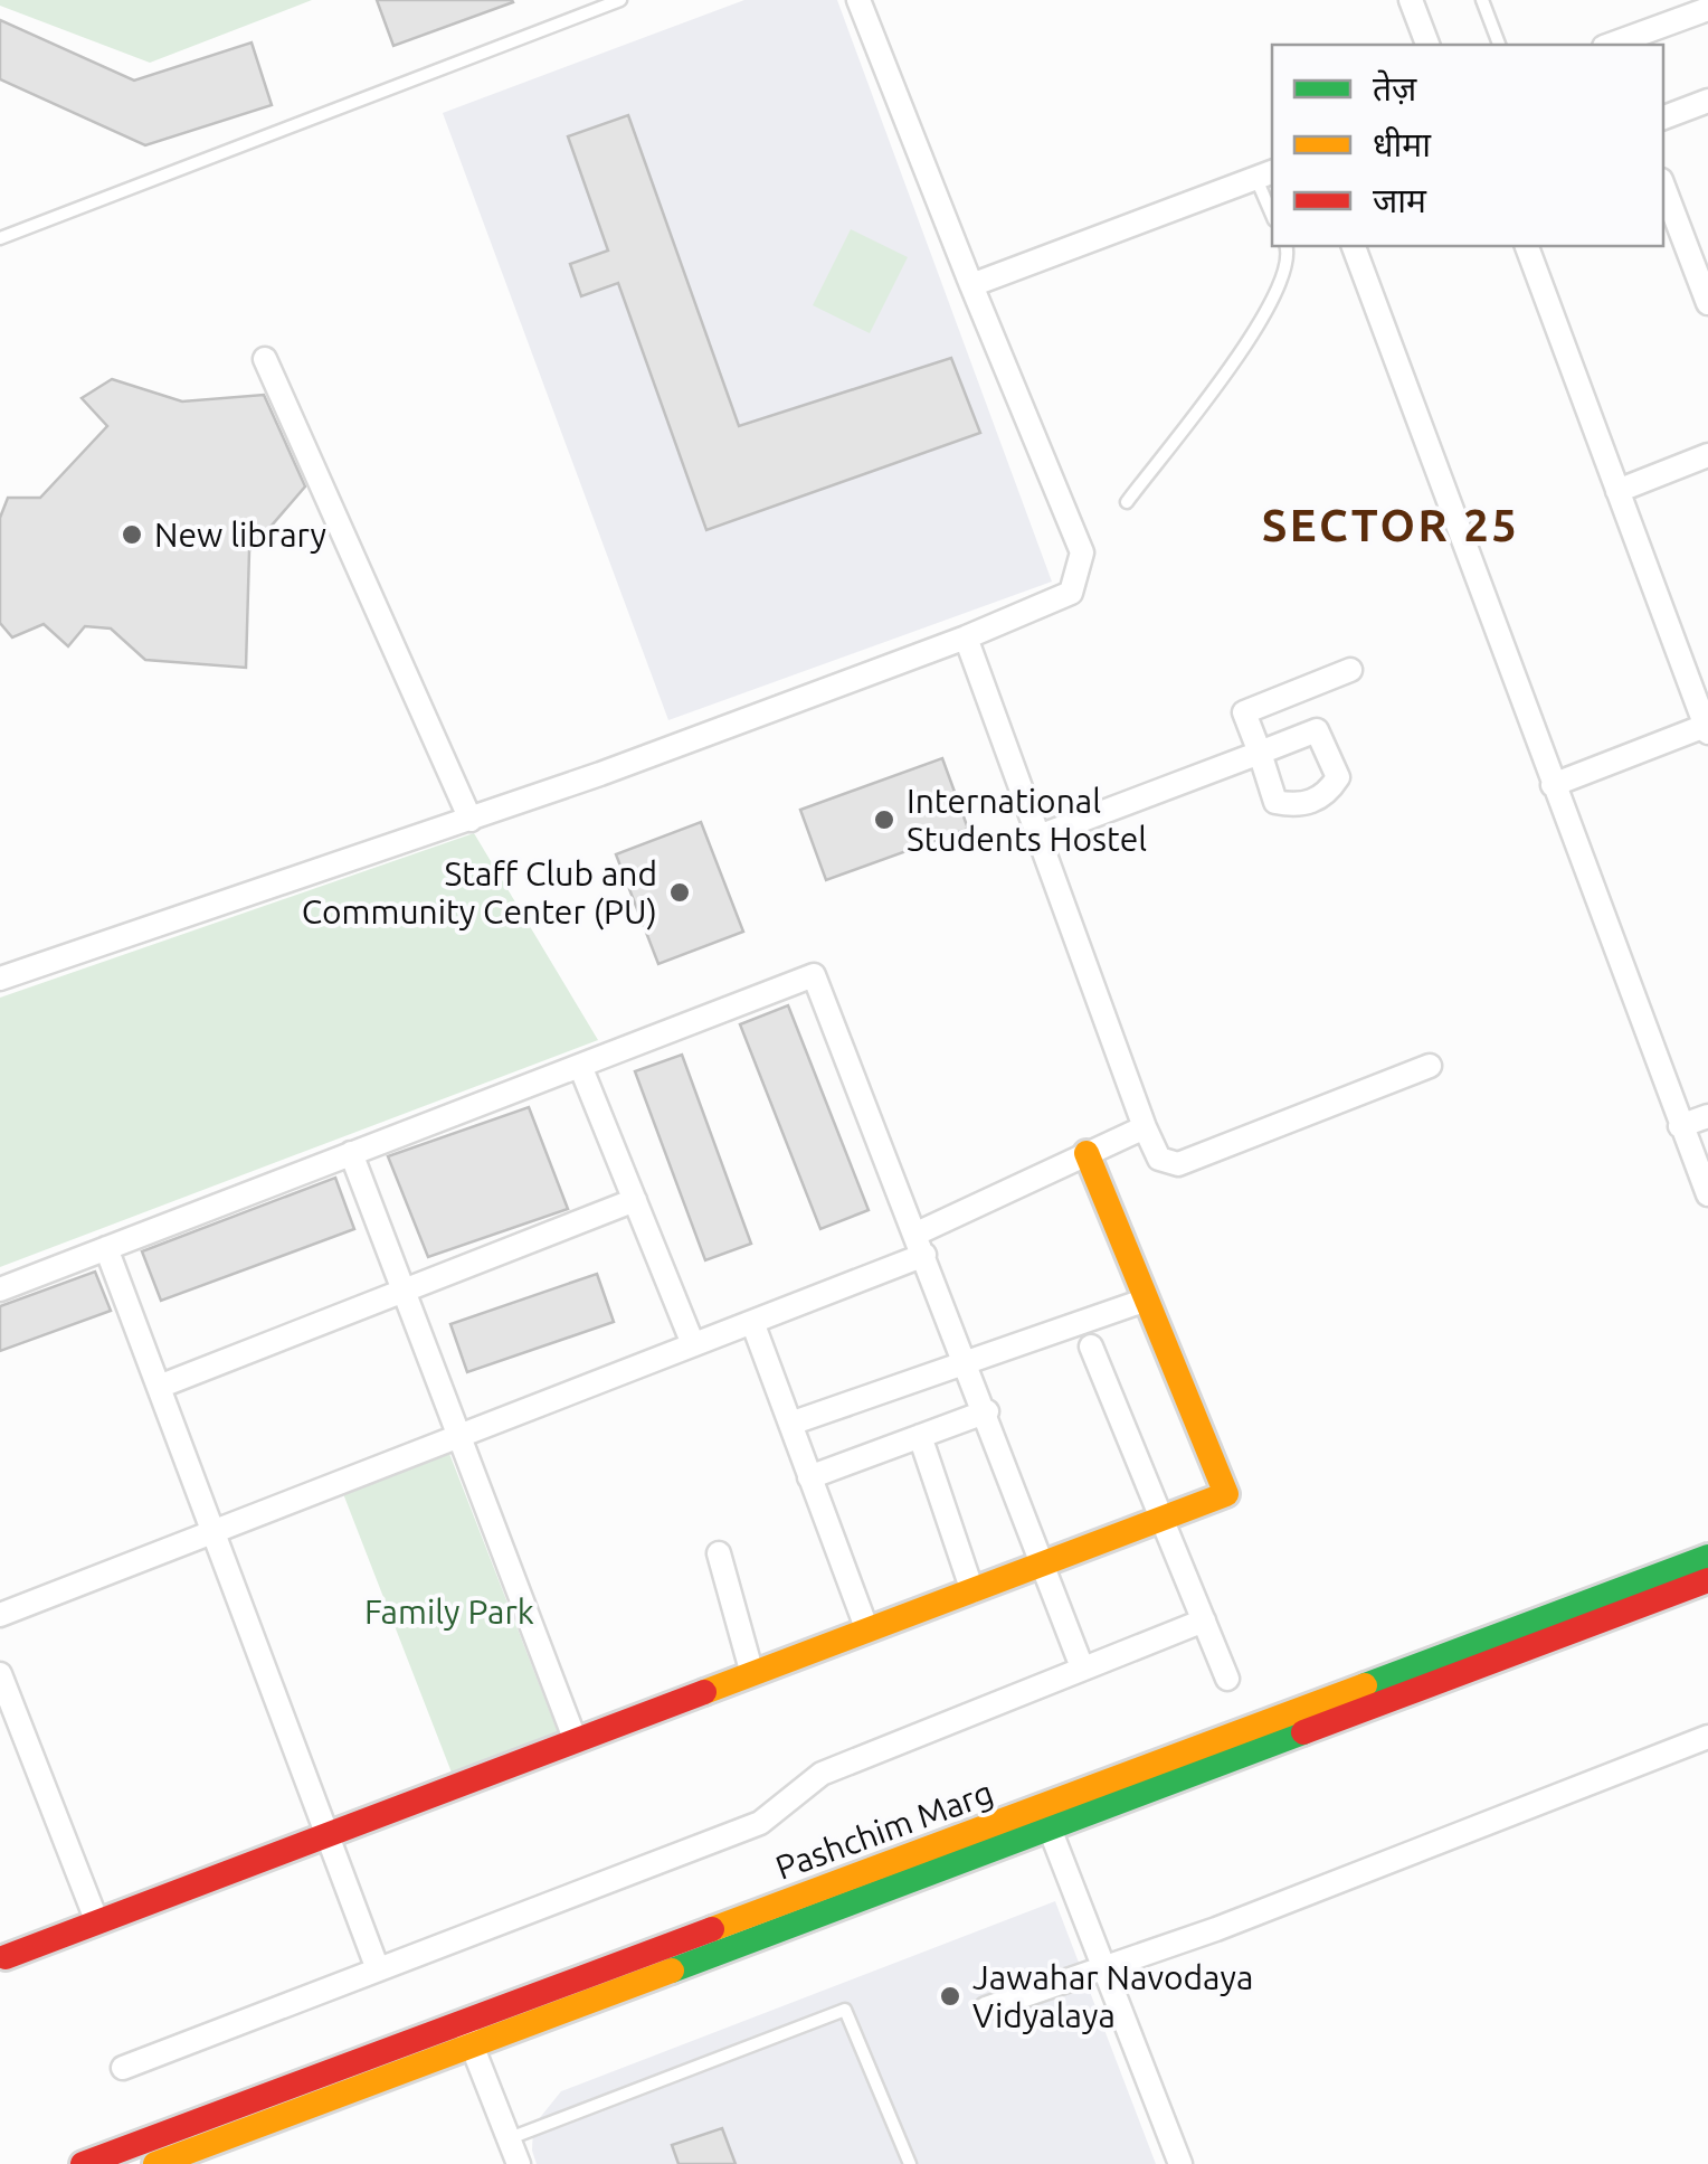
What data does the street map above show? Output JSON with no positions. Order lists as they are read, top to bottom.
{
  "streets": {
    "main road": ["Pashchim Marg"]
  },
  "districts": ["SECTOR 25"],
  "parks": ["Family Park"],
  "places": [
    "New library",
    "International Students Hostel",
    "Staff Club and Community Center (PU)",
    "Jawahar Navodaya Vidyalaya"
  ],
  "legend": ["तेज़", "धीमा", "जाम"]
}
